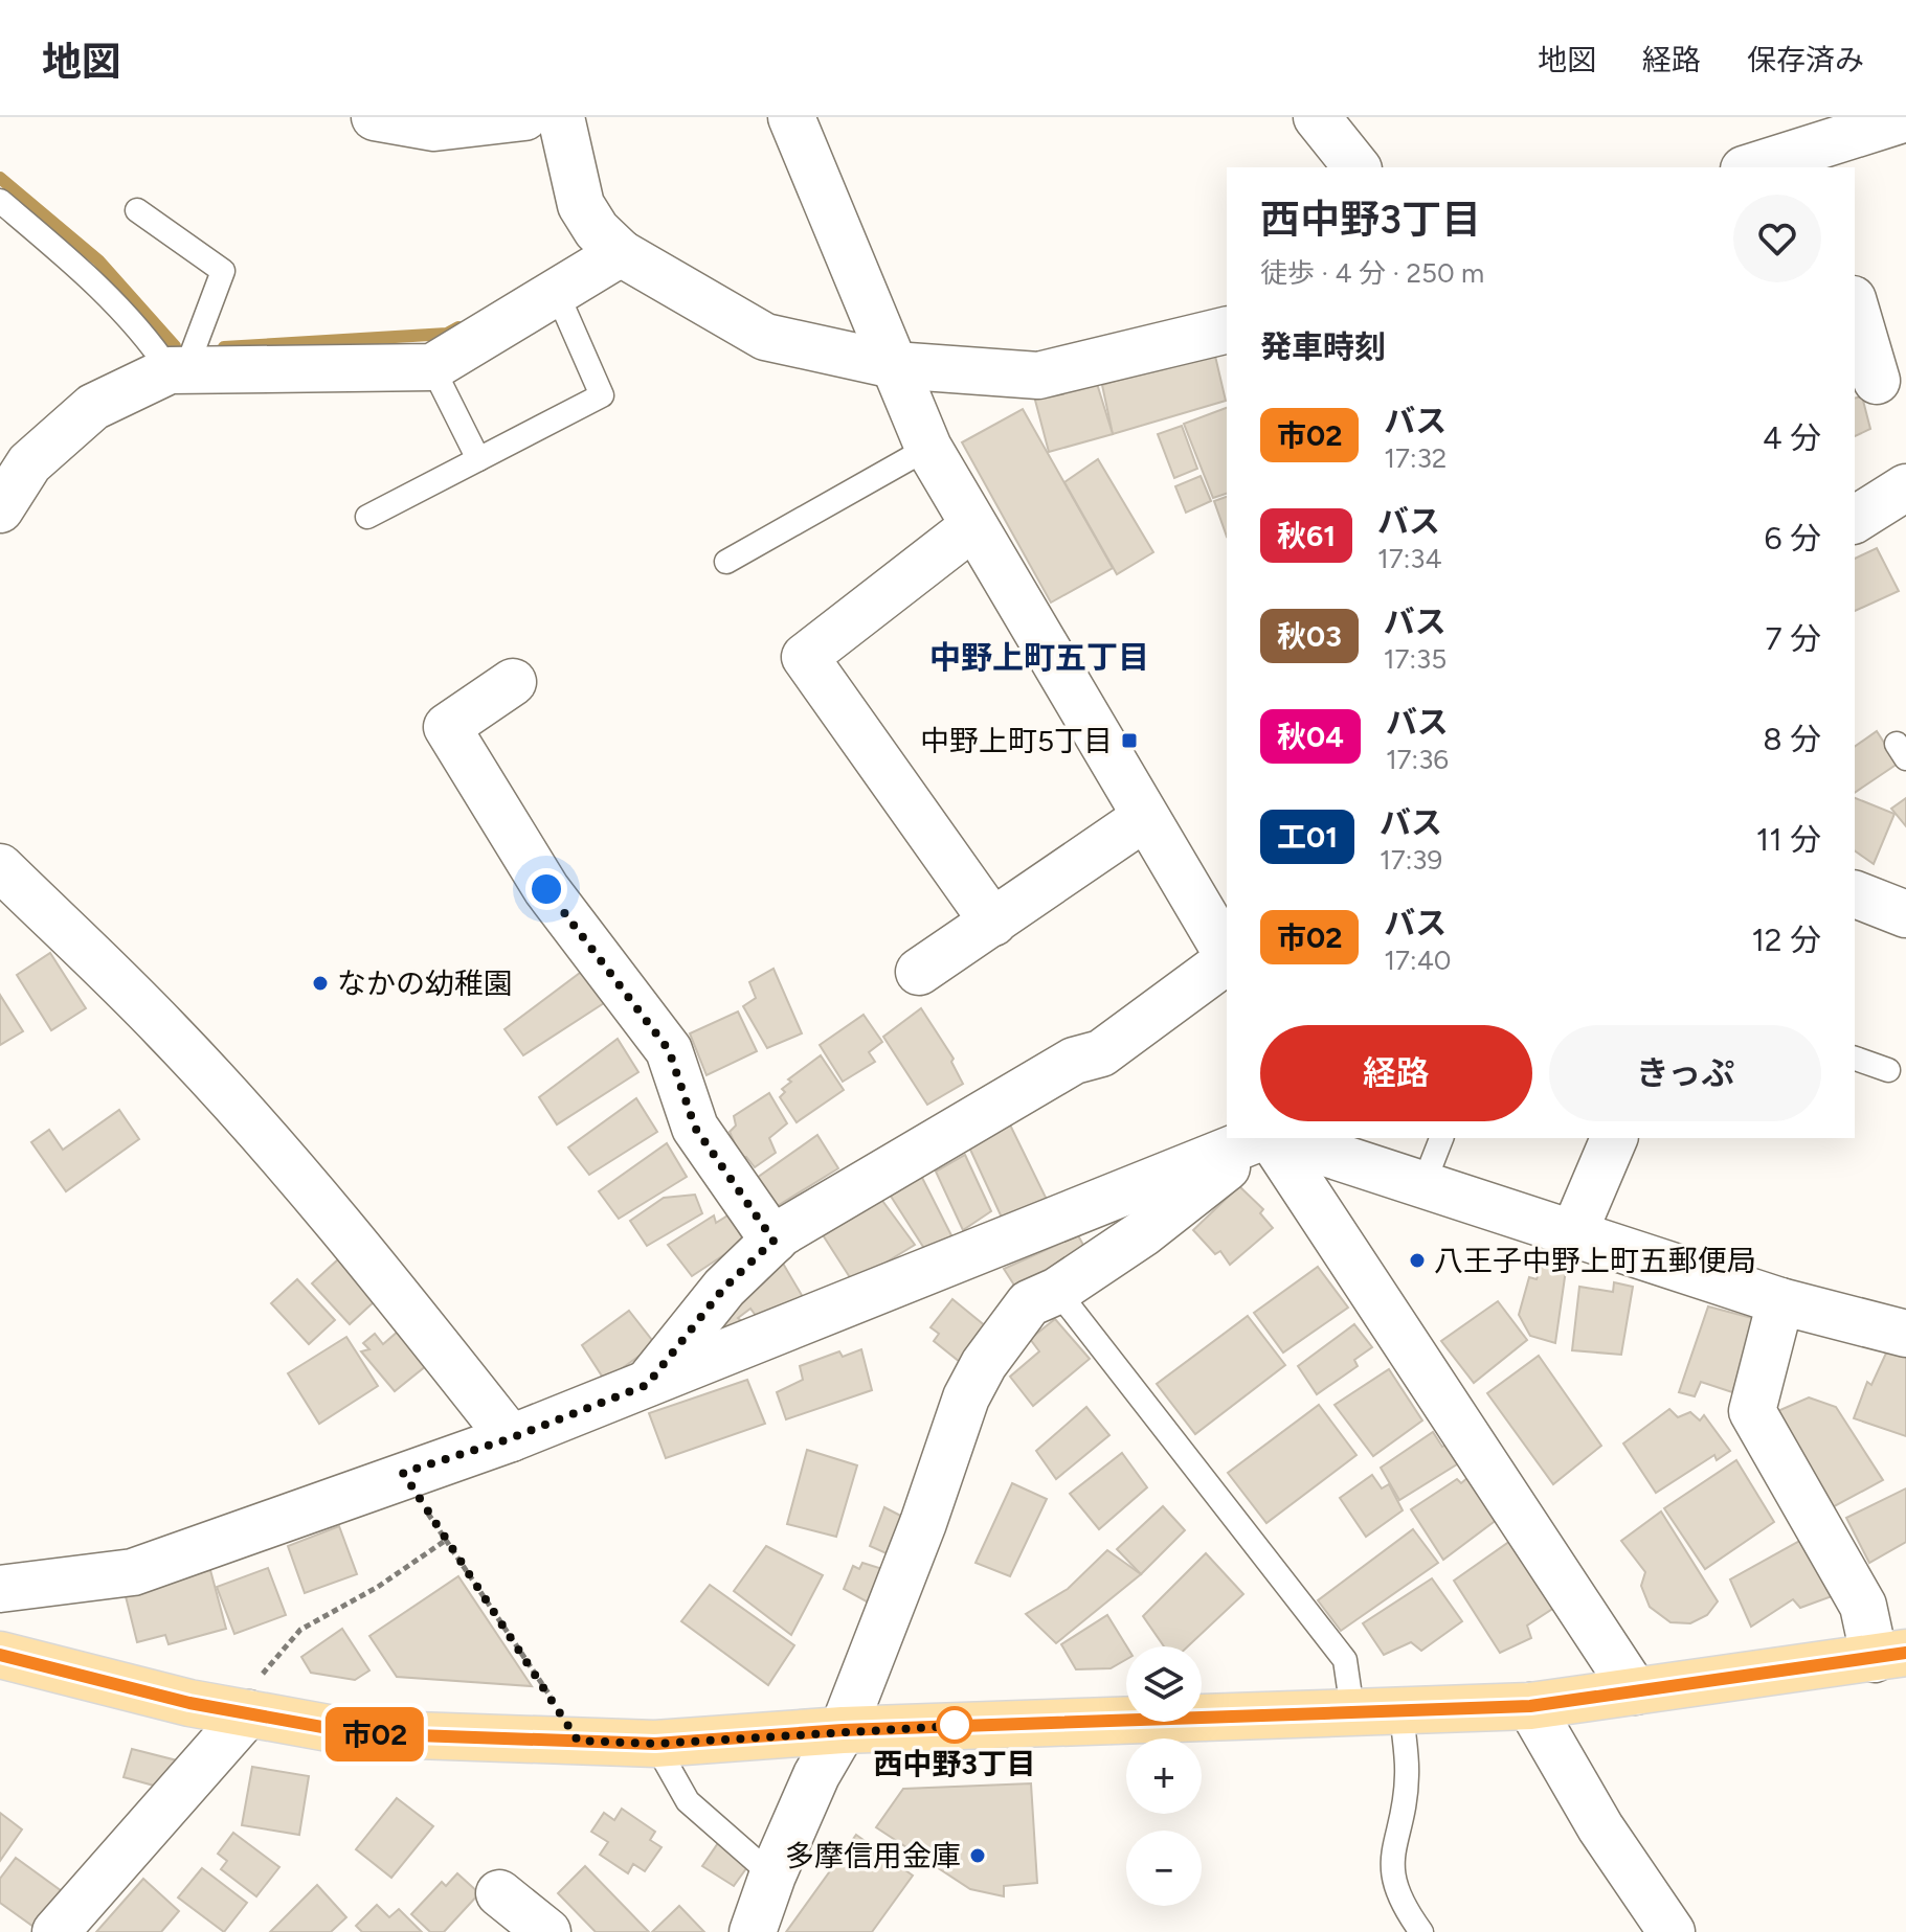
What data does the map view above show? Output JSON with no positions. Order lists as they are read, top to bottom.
{
  "districts": ["中野上町五丁目"],
  "places": {
    "transit": ["中野上町5丁目"],
    "other": [
      "なかの幼稚園",
      "八王子中野上町五郵便局",
      "西中野3丁目",
      "多摩信用金庫"
    ]
  },
  "lines": ["bus line 市02"],
  "page": {
    "header": "地図",
    "nav": ["地図", "経路", "保存済み"],
    "on_map": "市02",
    "heading": [
      ["西中野3丁目", "徒歩 · 4 分 · 250 m"],
      "発車時刻"
    ],
    "list": [
      {
        "mark": "市02",
        "name": "バス",
        "note": "17:32",
        "value": "4 分"
      },
      {
        "mark": "秋61",
        "name": "バス",
        "note": "17:34",
        "value": "6 分"
      },
      {
        "mark": "秋03",
        "name": "バス",
        "note": "17:35",
        "value": "7 分"
      },
      {
        "mark": "秋04",
        "name": "バス",
        "note": "17:36",
        "value": "8 分"
      },
      {
        "mark": "工01",
        "name": "バス",
        "note": "17:39",
        "value": "11 分"
      },
      {
        "mark": "市02",
        "name": "バス",
        "note": "17:40",
        "value": "12 分"
      }
    ],
    "buttons": ["経路", "きっぷ"],
    "map_buttons": ["+", "−"]
  }
}
